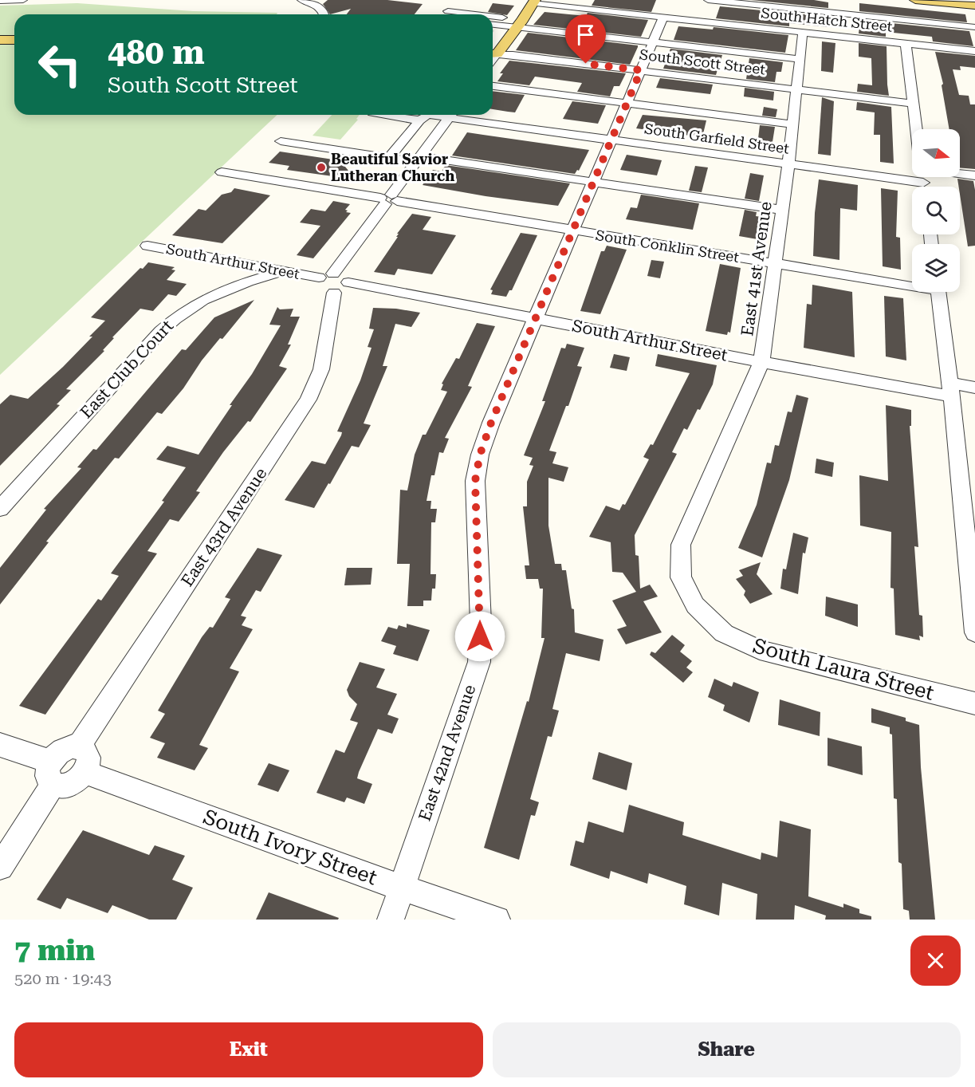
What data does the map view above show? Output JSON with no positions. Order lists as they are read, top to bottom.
{
  "streets": {
    "street": [
      "South Hatch Street",
      "South Scott Street",
      "South Garfield Street",
      "South Conklin Street",
      "South Arthur Street",
      "East 41st Avenue",
      "East Club Court",
      "East 43rd Avenue",
      "South Laura Street",
      "East 42nd Avenue",
      "South Ivory Street"
    ]
  },
  "crossings": [
    ["South Hatch Street", "East 41st Avenue"],
    ["South Hatch Street", "East 42nd Avenue"],
    ["South Scott Street", "East 41st Avenue"],
    ["South Scott Street", "East 42nd Avenue"],
    ["South Garfield Street", "East 41st Avenue"],
    ["South Garfield Street", "East 42nd Avenue"],
    ["South Conklin Street", "East 41st Avenue"],
    ["South Conklin Street", "East 43rd Avenue"],
    ["South Conklin Street", "East 42nd Avenue"],
    ["South Arthur Street", "East 41st Avenue"],
    ["South Arthur Street", "East Club Court"],
    ["South Arthur Street", "East 43rd Avenue"],
    ["South Arthur Street", "East 42nd Avenue"],
    ["East 41st Avenue", "South Laura Street"],
    ["East 43rd Avenue", "South Ivory Street"],
    ["East 42nd Avenue", "South Ivory Street"]
  ],
  "places": ["Beautiful Savior Lutheran Church"],
  "north": "right",
  "page": {
    "turn": ["480 m", "South Scott Street"],
    "heading": ["7 min", "520 m · 19:43"],
    "buttons": ["Exit", "Share"]
  }
}
